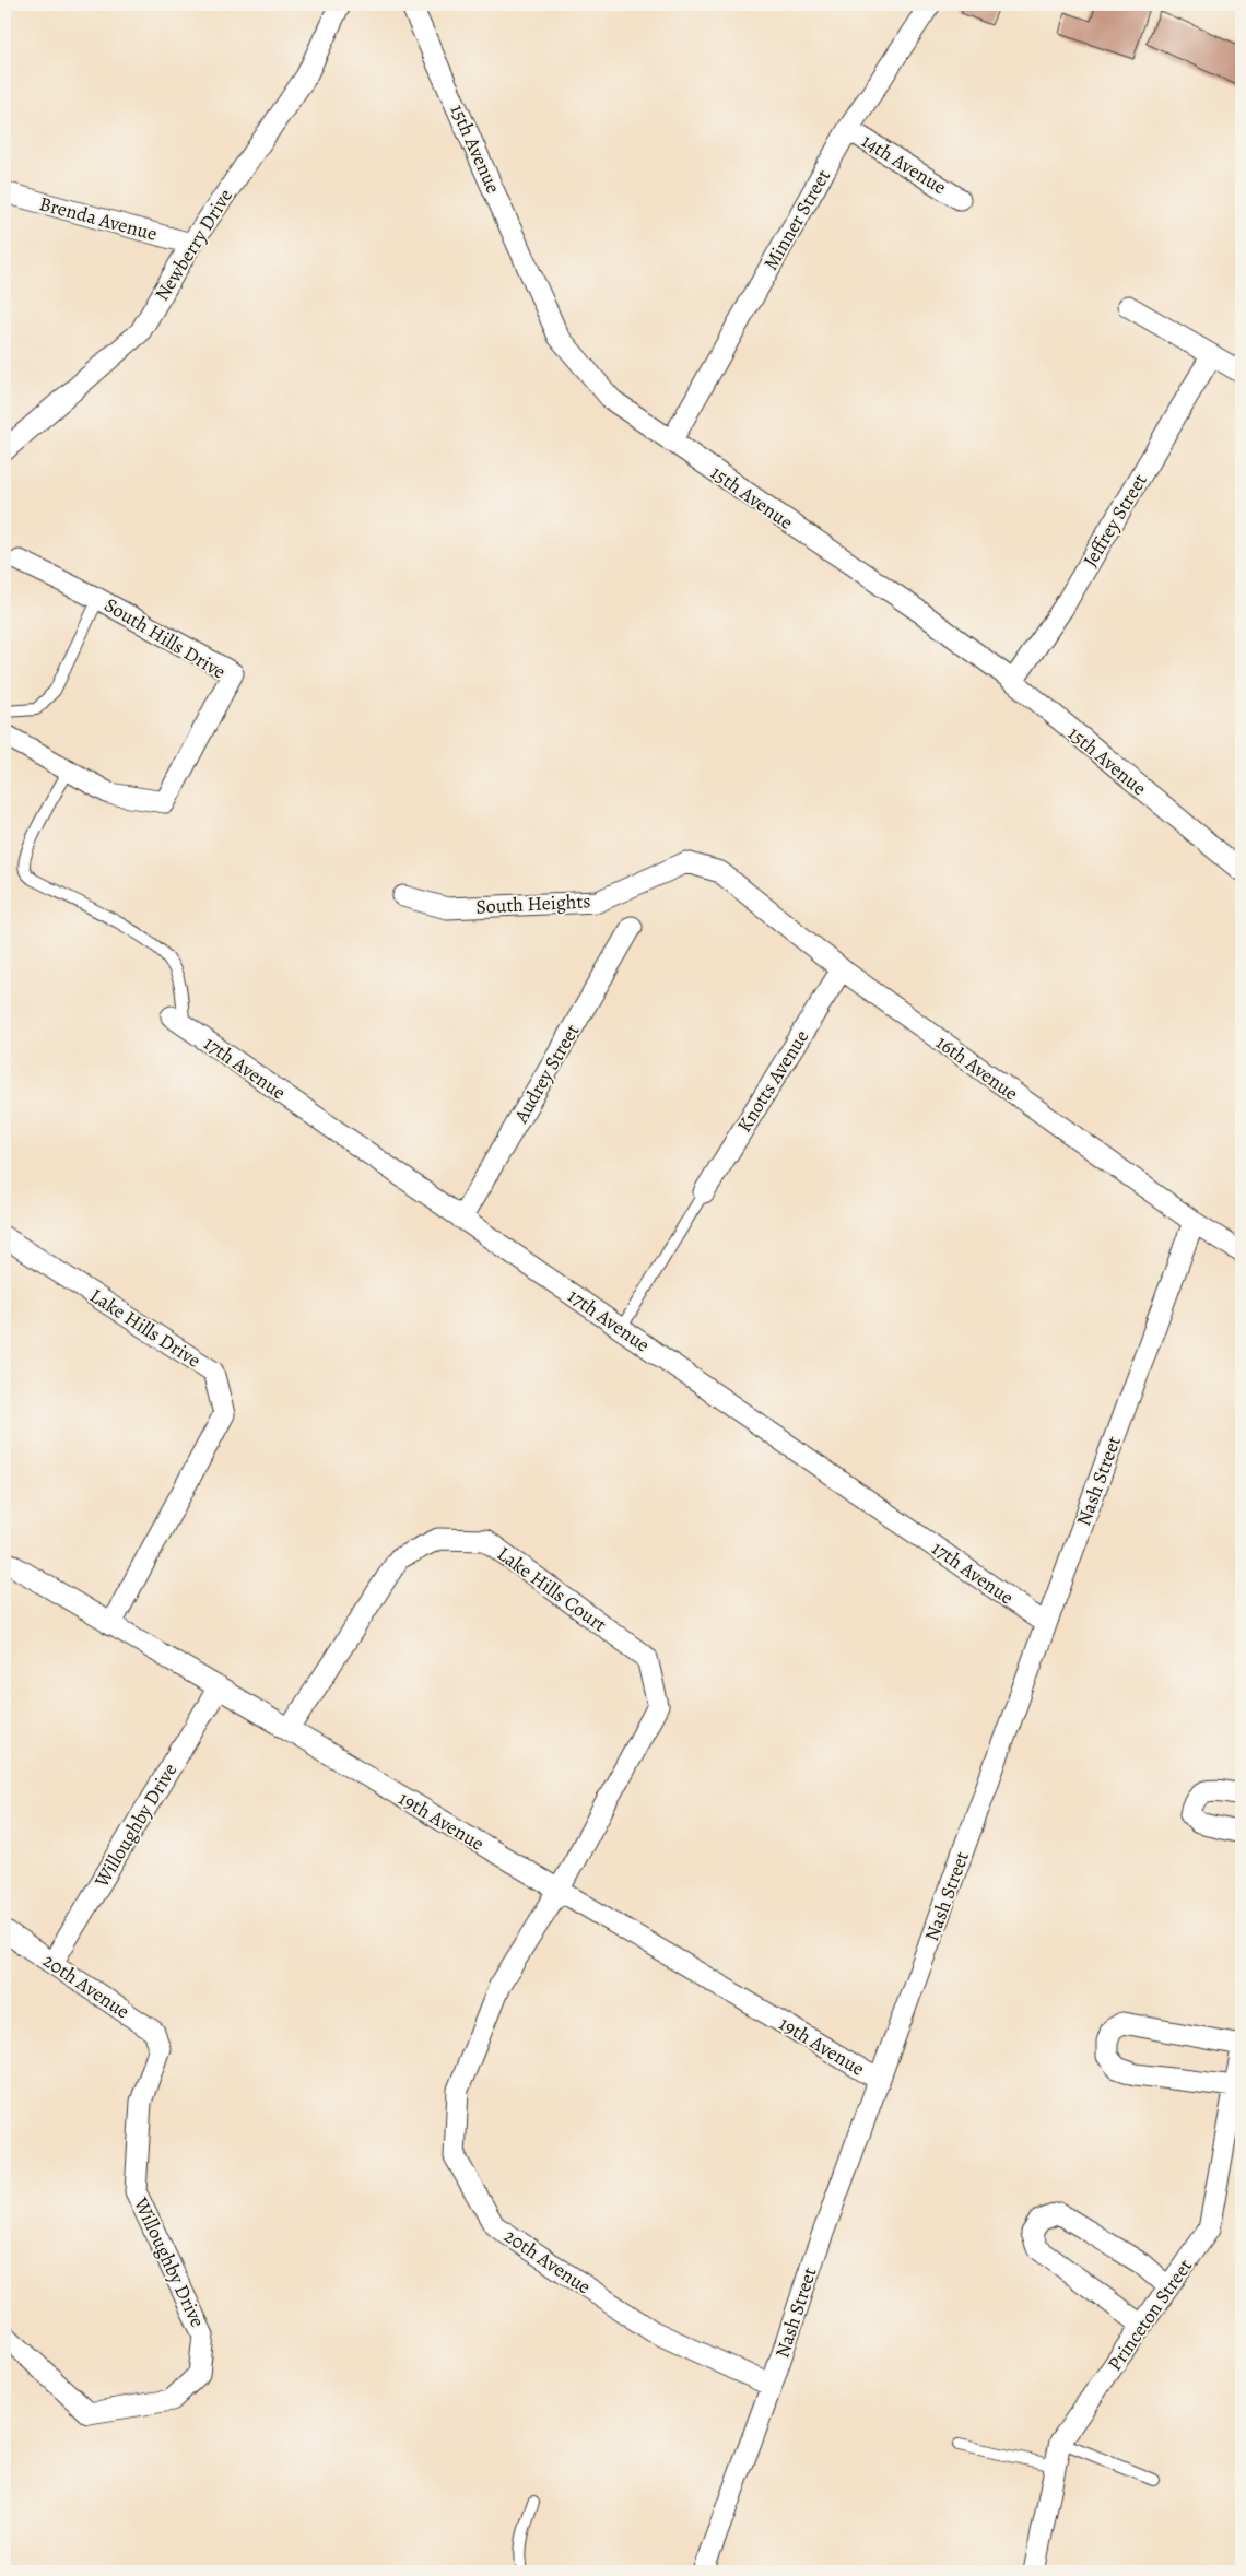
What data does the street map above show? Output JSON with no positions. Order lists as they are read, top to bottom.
{
  "streets": {
    "street": [
      "15th Avenue",
      "14th Avenue",
      "Brenda Avenue",
      "Minner Street",
      "Newberry Drive",
      "Jeffrey Street",
      "South Hills Drive",
      "South Heights",
      "17th Avenue",
      "16th Avenue",
      "Audrey Street",
      "Knotts Avenue",
      "Lake Hills Drive",
      "Nash Street",
      "Lake Hills Court",
      "19th Avenue",
      "Willoughby Drive",
      "20th Avenue",
      "Princeton Street"
    ]
  },
  "crossings": [
    ["15th Avenue", "Minner Street"],
    ["15th Avenue", "Jeffrey Street"],
    ["14th Avenue", "Minner Street"],
    ["Brenda Avenue", "Newberry Drive"],
    ["South Heights", "16th Avenue"],
    ["17th Avenue", "Audrey Street"],
    ["17th Avenue", "Nash Street"],
    ["16th Avenue", "Knotts Avenue"],
    ["16th Avenue", "Nash Street"],
    ["Lake Hills Drive", "19th Avenue"],
    ["Nash Street", "19th Avenue"],
    ["Nash Street", "20th Avenue"],
    ["Lake Hills Court", "19th Avenue"],
    ["Lake Hills Court", "20th Avenue"],
    ["19th Avenue", "Willoughby Drive"],
    ["Willoughby Drive", "20th Avenue"]
  ]
}
